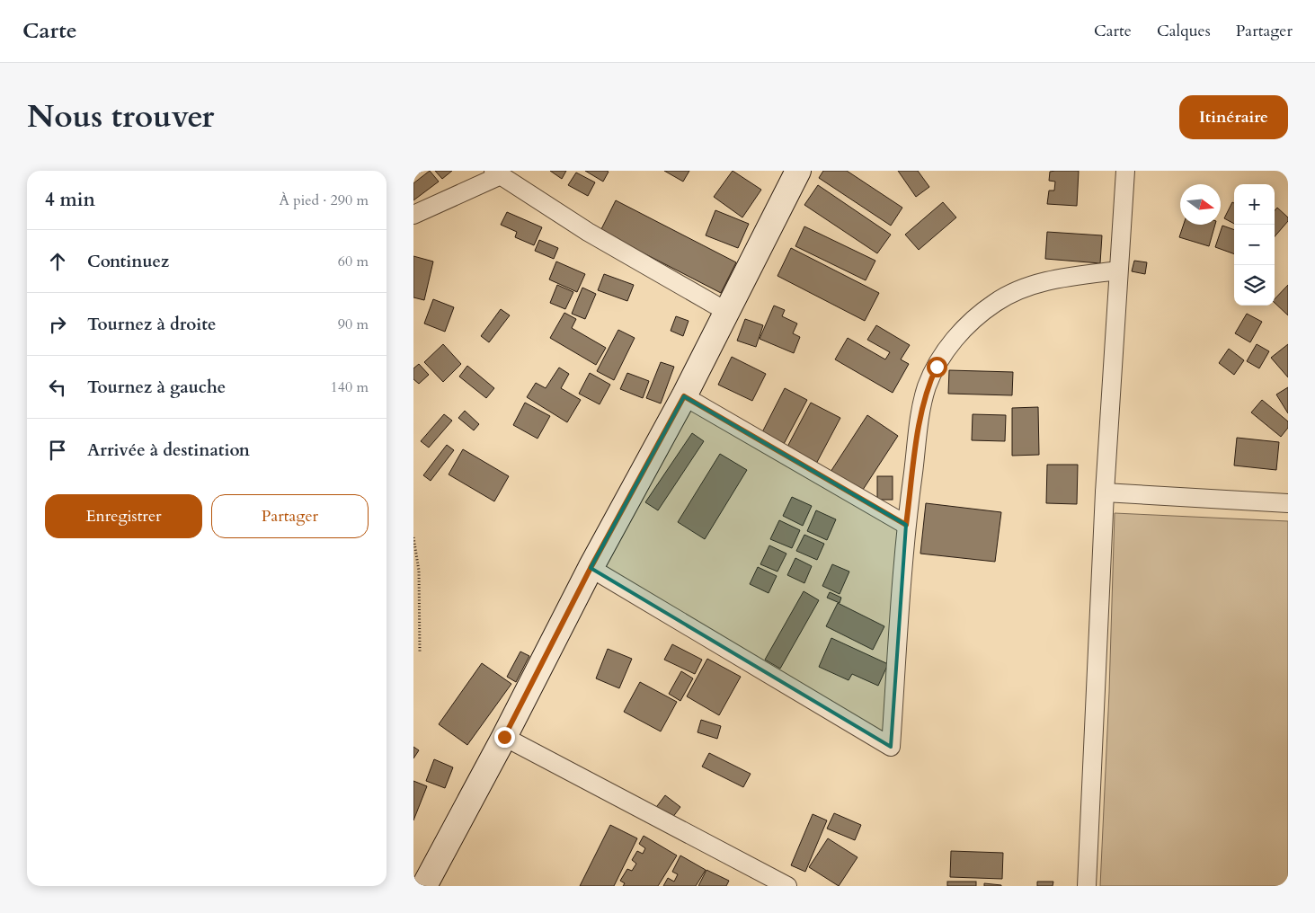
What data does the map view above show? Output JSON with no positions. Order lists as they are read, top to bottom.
{
  "north": "right",
  "page": {
    "header": "Carte",
    "nav": ["Carte", "Calques", "Partager"],
    "title": "Nous trouver",
    "buttons": [
      "Itinéraire",
      ["Enregistrer", "Partager"]
    ],
    "heading": ["4 min", "À pied · 290 m"],
    "map_buttons": ["+", "−"],
    "list": [
      ["Continuez", "60 m"],
      ["Tournez à droite", "90 m"],
      ["Tournez à gauche", "140 m"],
      "Arrivée à destination"
    ]
  }
}
